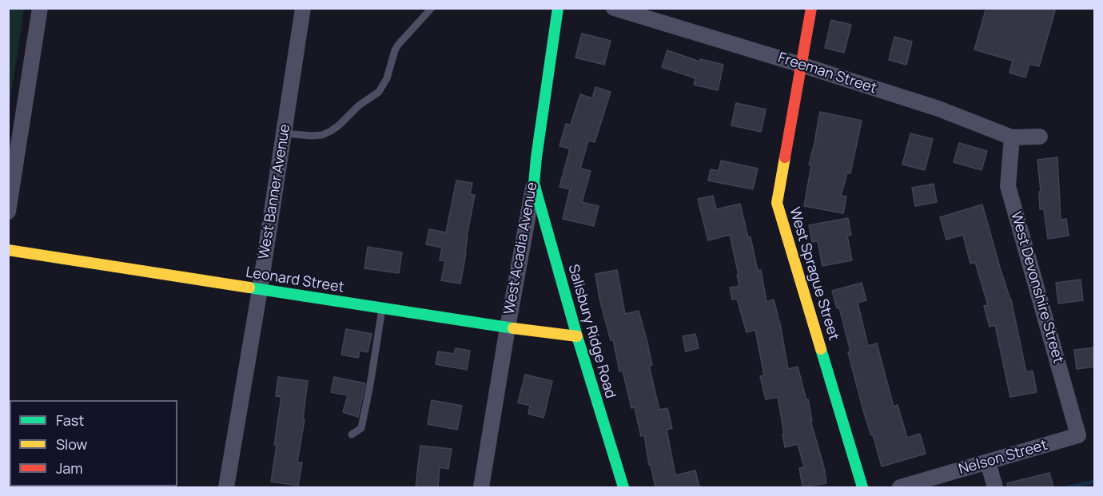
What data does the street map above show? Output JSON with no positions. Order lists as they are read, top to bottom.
{
  "streets": {
    "street": [
      "Freeman Street",
      "West Banner Avenue",
      "West Acadia Avenue",
      "West Sprague Street",
      "Leonard Street",
      "West Devonshire Street",
      "Salisbury Ridge Road",
      "Nelson Street"
    ]
  },
  "crossings": [
    ["Freeman Street", "West Sprague Street"],
    ["Freeman Street", "West Devonshire Street"],
    ["West Banner Avenue", "Leonard Street"],
    ["West Acadia Avenue", "Leonard Street"],
    ["West Acadia Avenue", "Salisbury Ridge Road"],
    ["Leonard Street", "Salisbury Ridge Road"],
    ["West Devonshire Street", "Nelson Street"]
  ],
  "legend": ["Fast", "Slow", "Jam"]
}
